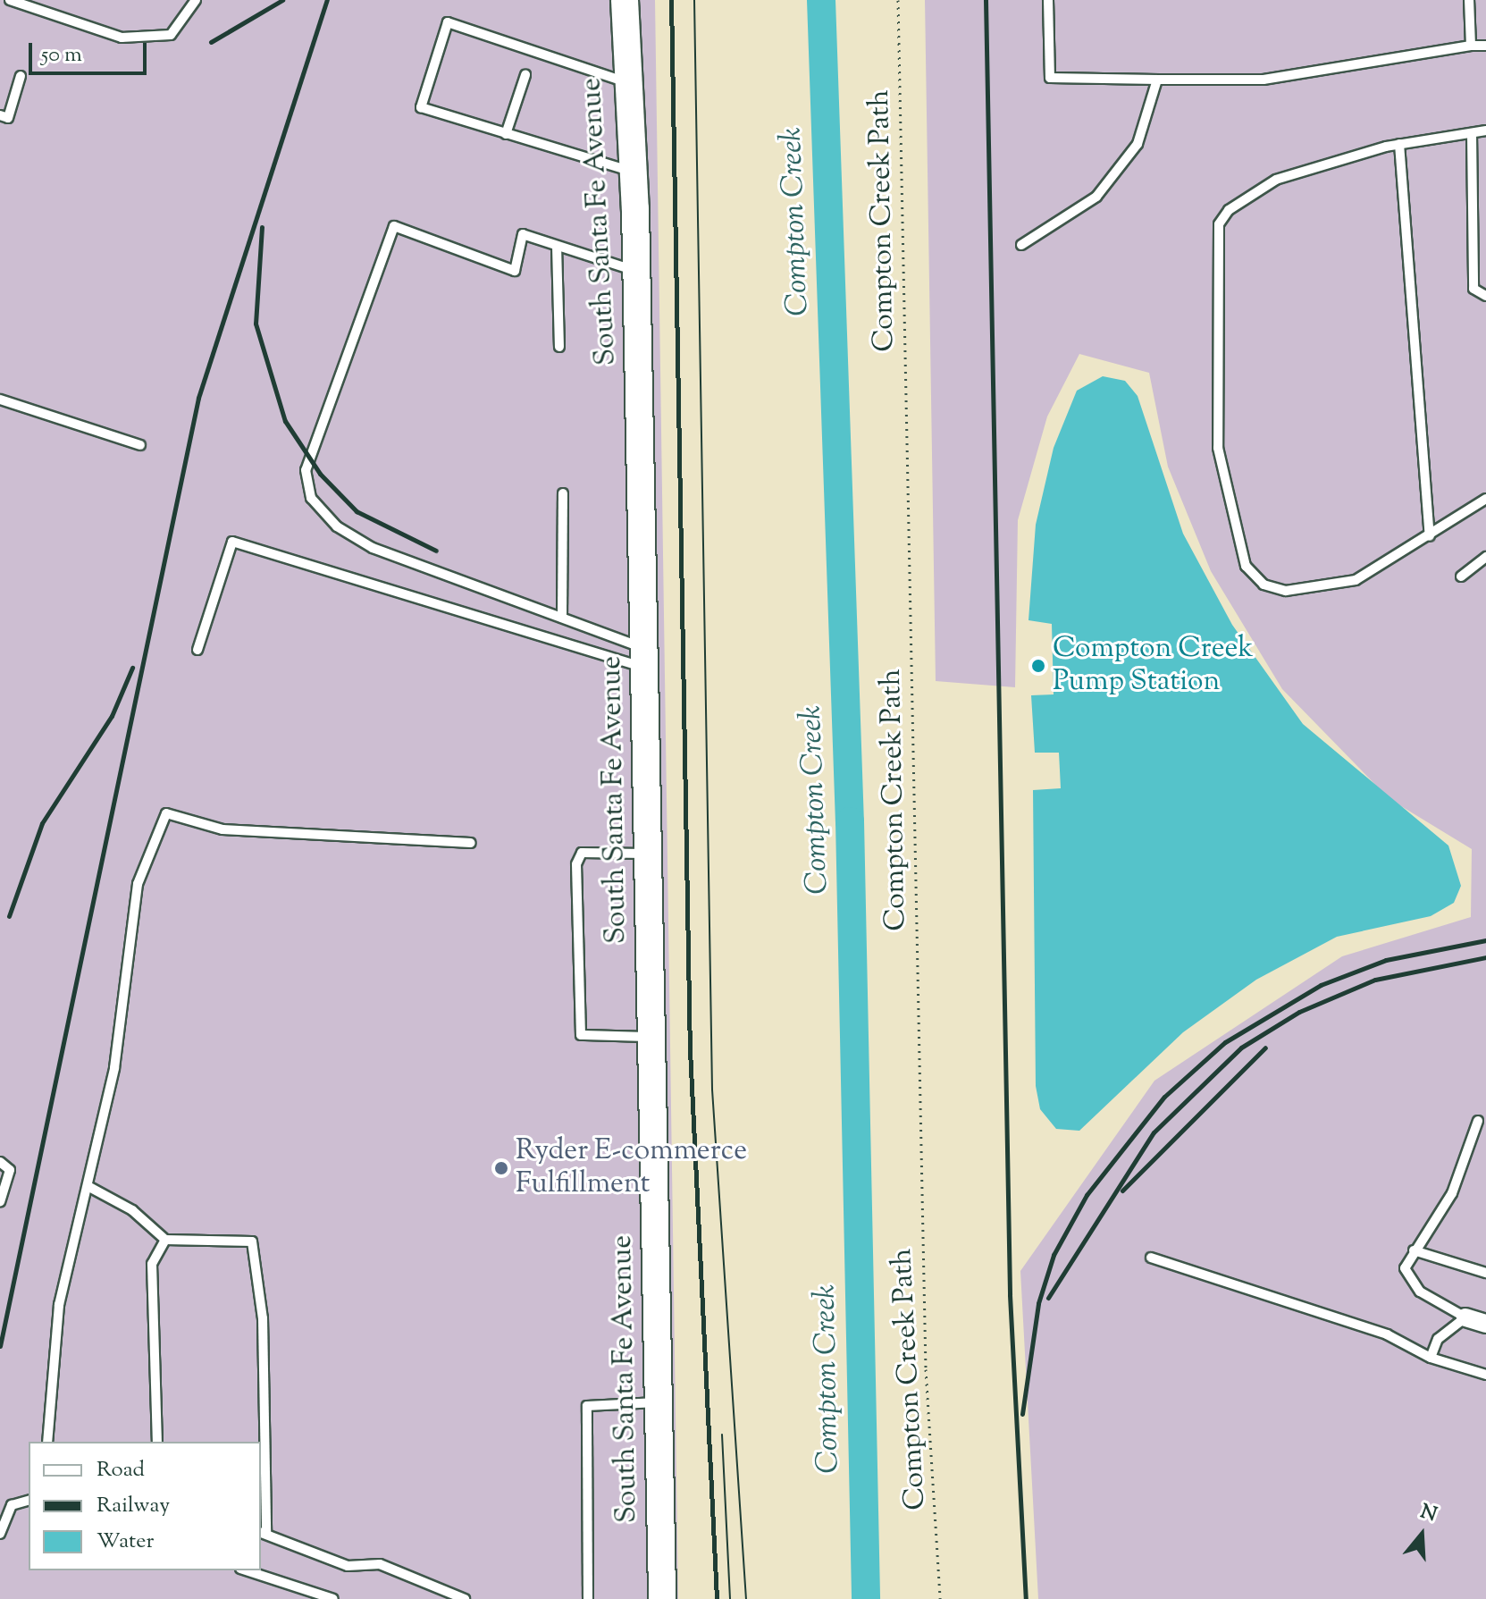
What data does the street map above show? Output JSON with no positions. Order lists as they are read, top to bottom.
{
  "streets": {
    "main road": ["South Santa Fe Avenue"],
    "path": ["Compton Creek Path"]
  },
  "water": ["Compton Creek"],
  "places": ["Compton Creek Pump Station", "Ryder E-commerce Fulfillment"],
  "legend": ["Road", "Railway", "Water"],
  "scale_bar": "50 m",
  "north": "top"
}
